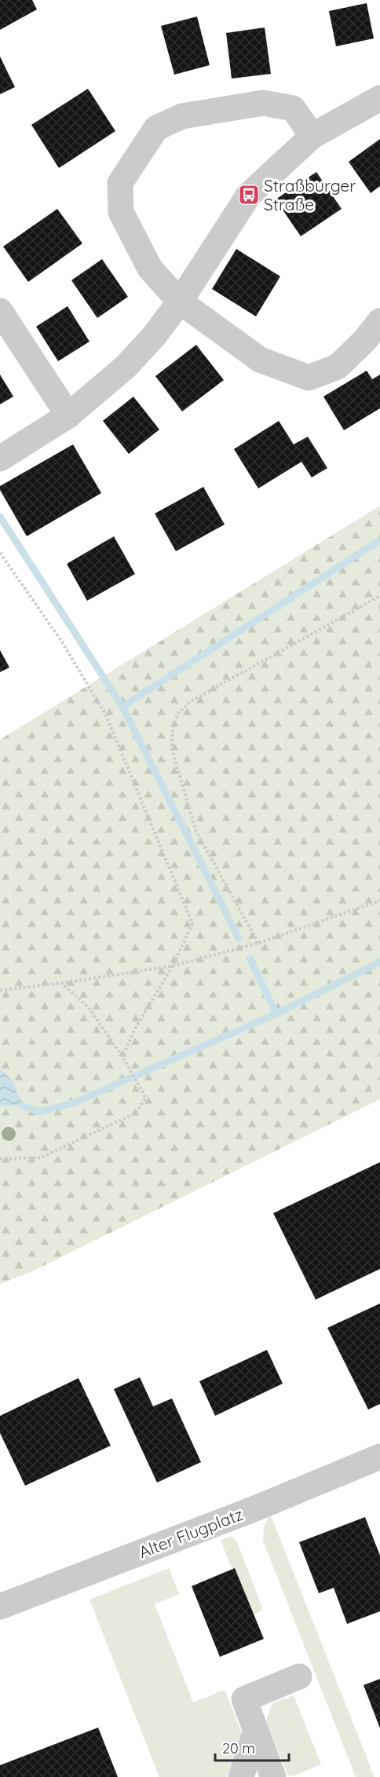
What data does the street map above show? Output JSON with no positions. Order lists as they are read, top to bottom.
{
  "streets": {
    "street": ["Alter Flugplatz"]
  },
  "places": {
    "bus stop": ["Straßburger Straße"]
  },
  "scale_bar": "20 m"
}
